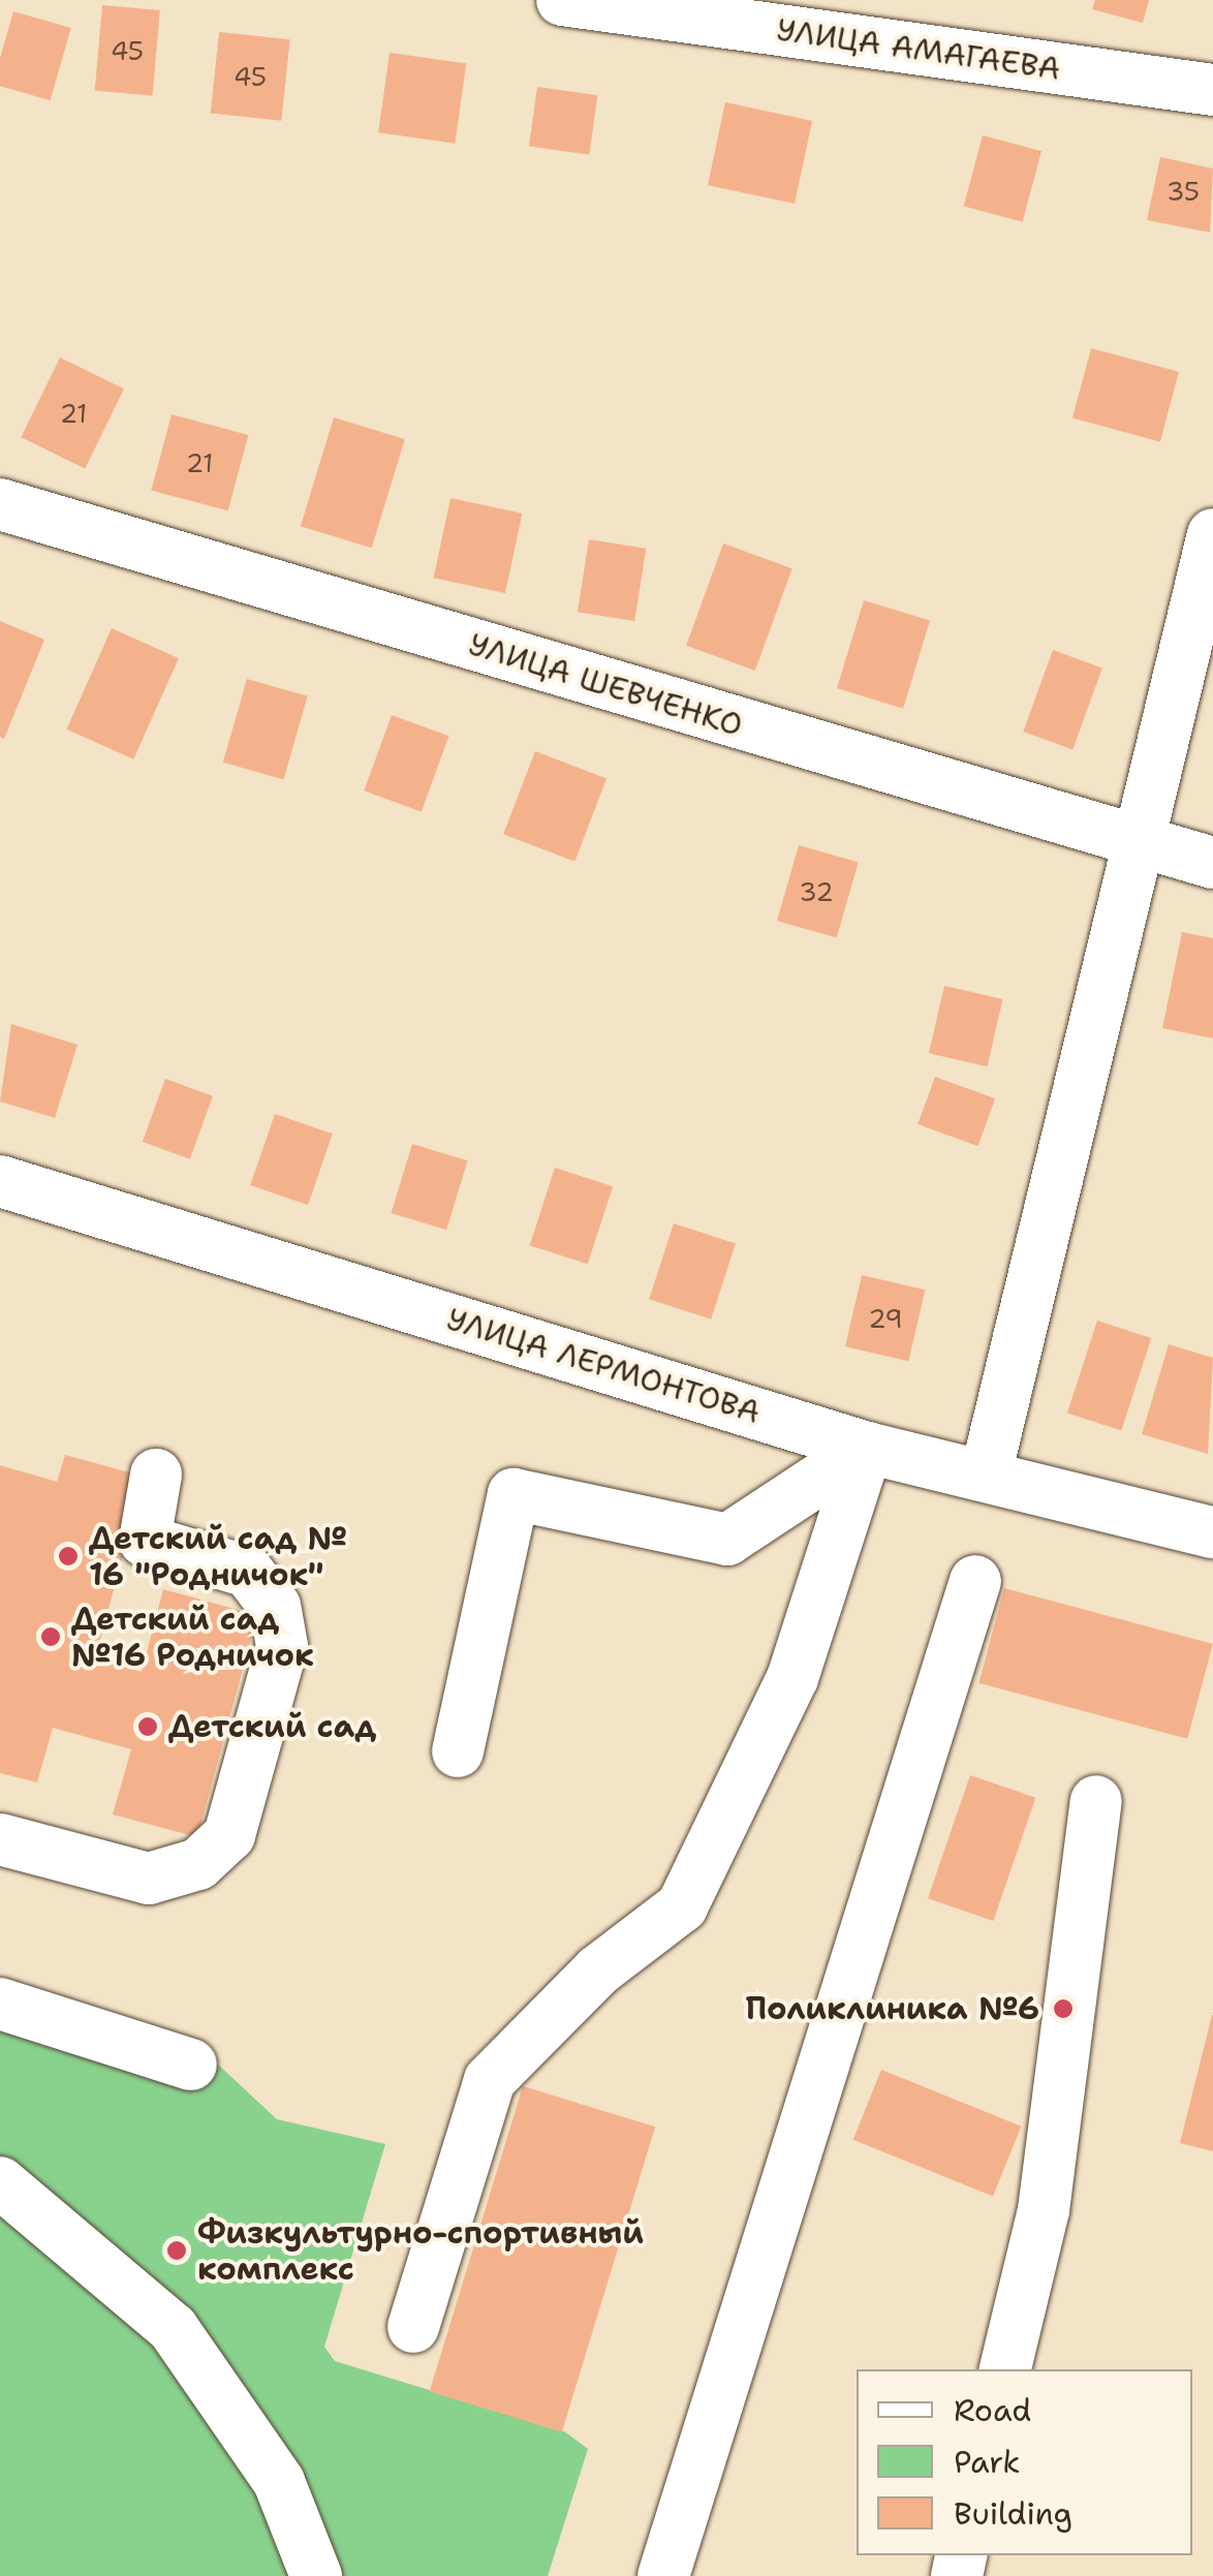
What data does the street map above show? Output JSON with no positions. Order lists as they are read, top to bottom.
{
  "streets": {
    "street": ["УЛИЦА АМАГАЕВА", "УЛИЦА ШЕВЧЕНКО", "УЛИЦА ЛЕРМОНТОВА"]
  },
  "places": [
    "Детский сад № 16 \"Родничок\"",
    "Детский сад №16 Родничок",
    "Детский сад",
    "Поликлиника №6",
    "Физкультурно-спортивный комплекс"
  ],
  "house_numbers": [
    "45",
    "45",
    "35",
    "21",
    "21",
    "32",
    "29"
  ],
  "legend": ["Road", "Park", "Building"]
}
